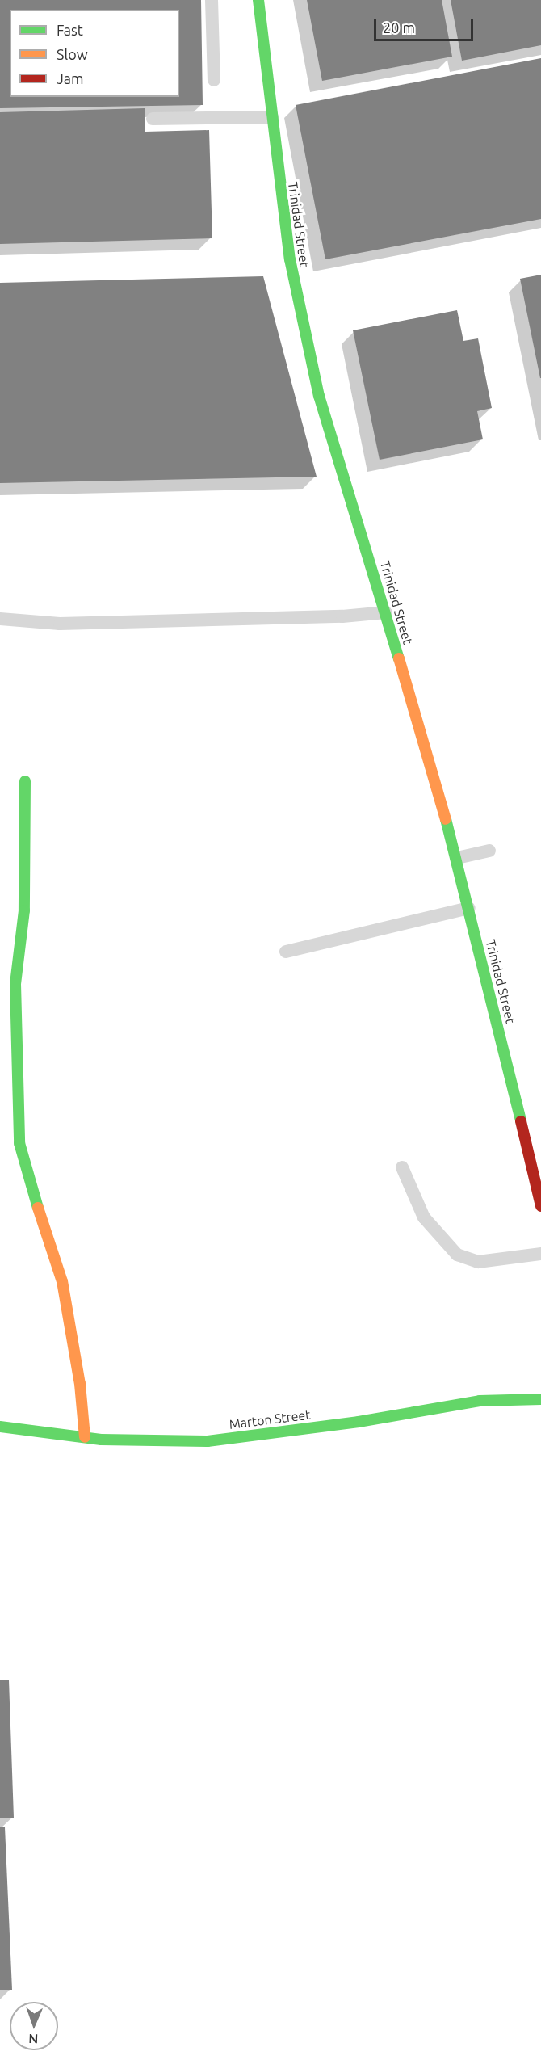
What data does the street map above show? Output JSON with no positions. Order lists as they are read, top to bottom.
{
  "streets": {
    "street": ["Trinidad Street", "Marton Street"]
  },
  "legend": ["Fast", "Slow", "Jam"],
  "scale_bar": "20 m",
  "north": "bottom"
}
